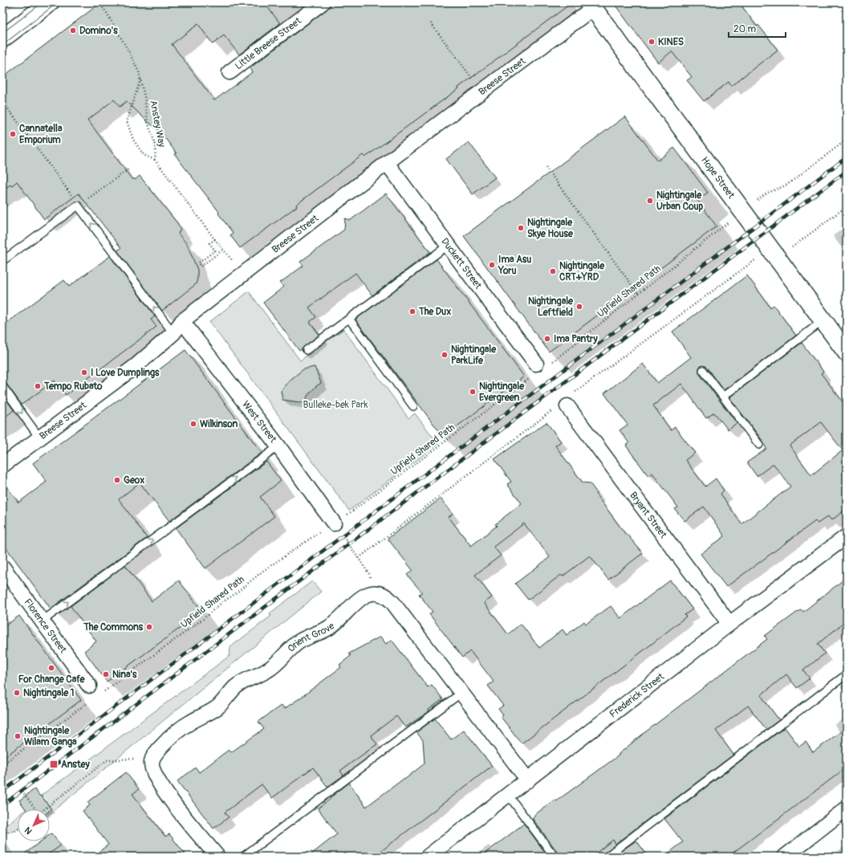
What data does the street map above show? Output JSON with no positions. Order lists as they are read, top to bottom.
{
  "streets": {
    "main road": ["Hope Street"],
    "street": [
      "Little Breese Street",
      "Breese Street",
      "Duckett Street",
      "West Street",
      "Bryant Street",
      "Florence Street",
      "Orient Grove",
      "Frederick Street"
    ],
    "path": ["Anstey Way", "Upfield Shared Path"]
  },
  "crossings": [
    ["Breese Street", "Hope Street"],
    ["Breese Street", "Duckett Street"],
    ["Breese Street", "West Street"],
    ["Hope Street", "Upfield Shared Path"],
    ["Upfield Shared Path", "West Street"],
    ["Bryant Street", "Frederick Street"]
  ],
  "parks": ["Bulleke-bek Park"],
  "places": {
    "other": [
      "Domino's",
      "KINES",
      "Cannatella Emporium",
      "Nightingale Urban Coup",
      "Nightingale Skye House",
      "Ima Asu Yoru",
      "Nightingale CRT+YRD",
      "Nightingale Leftfield",
      "The Dux",
      "Ima Pantry",
      "Nightingale ParkLife",
      "I Love Dumplings",
      "Tempo Rubato",
      "Nightingale Evergreen",
      "Wilkinson",
      "Geox",
      "The Commons",
      "For Change Cafe",
      "Nina's",
      "Nightingale 1",
      "Nightingale Wilam Ganga"
    ],
    "transit": ["Anstey"]
  },
  "scale_bar": "20 m",
  "north": "bottom left"
}
